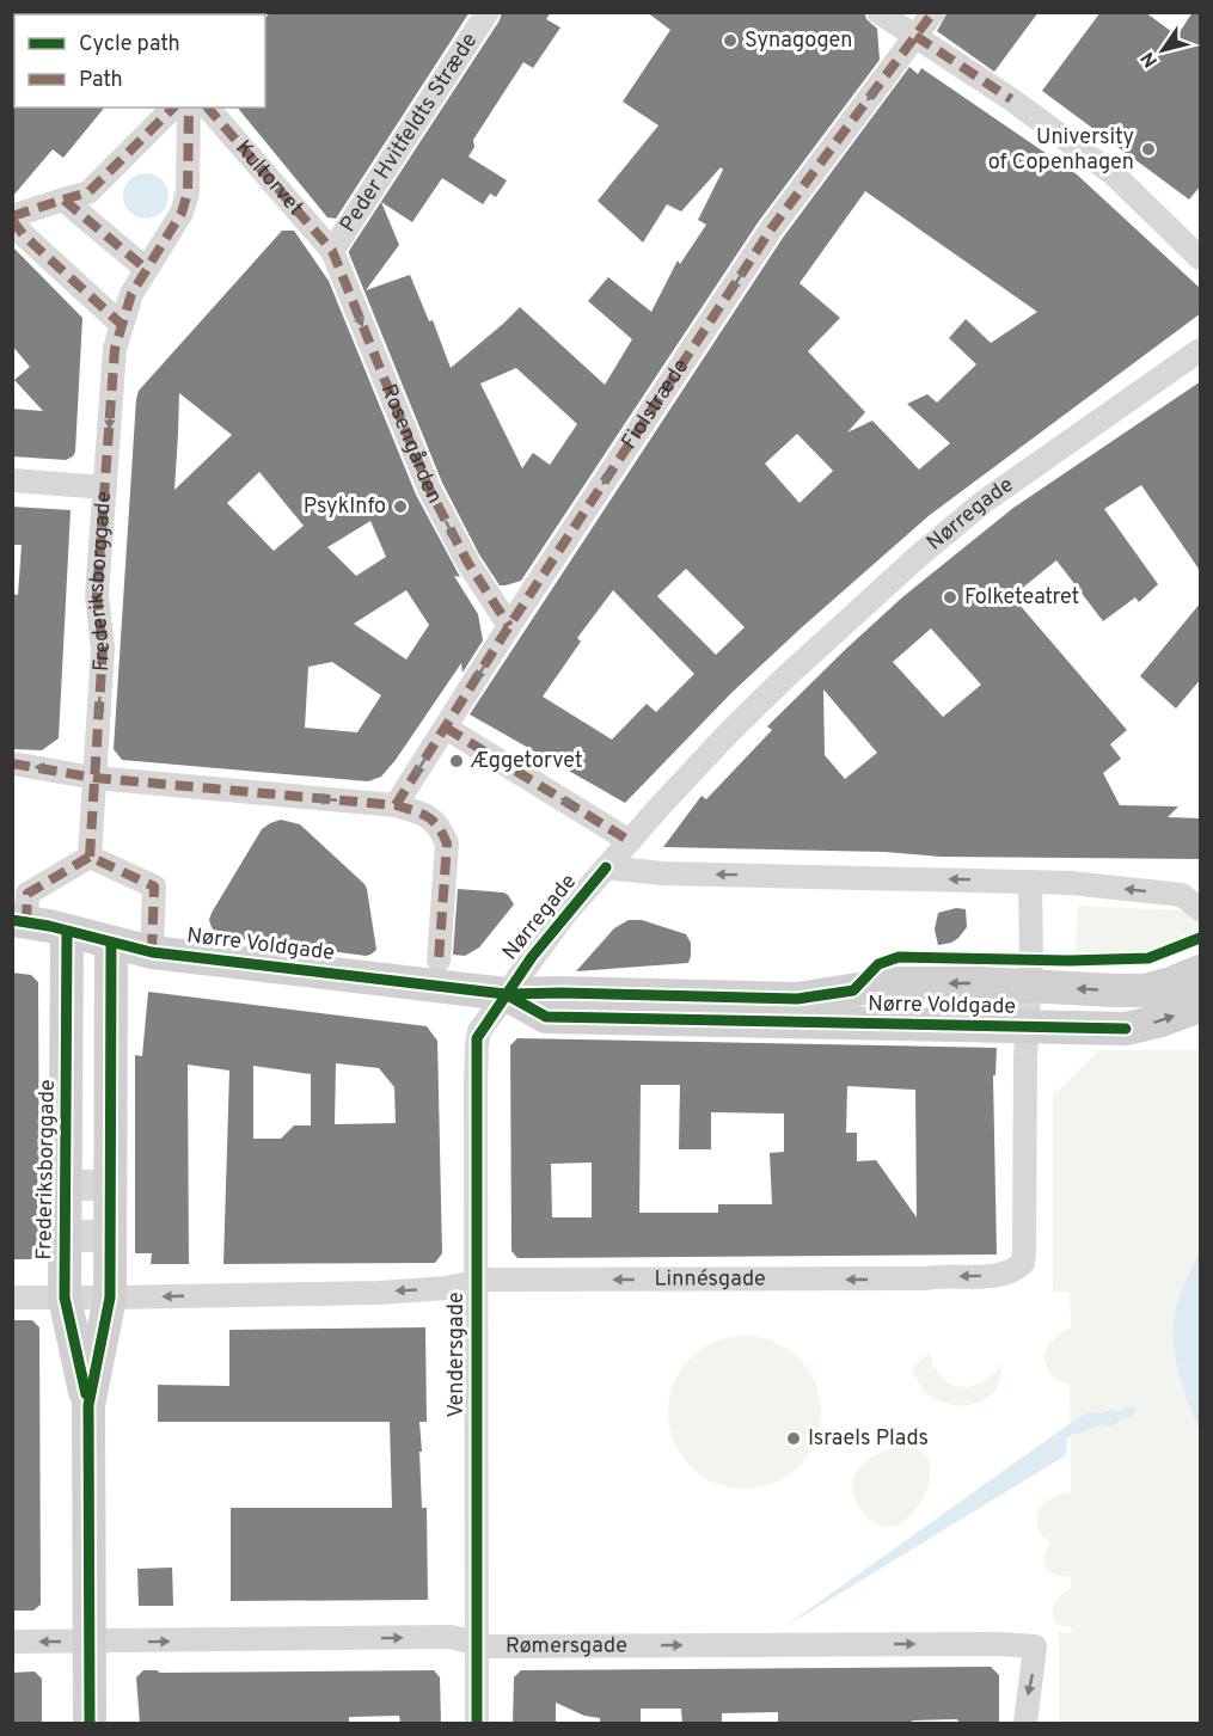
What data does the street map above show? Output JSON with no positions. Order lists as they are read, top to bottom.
{
  "streets": {
    "street": [
      "Peder Hvitfeldts Stræde",
      "Kultorvet",
      "Fiolstræde",
      "Rosengården",
      "Nørregade",
      "Frederiksborggade",
      "Nørre Voldgade",
      "Linnésgade",
      "Vendersgade",
      "Rømersgade"
    ]
  },
  "crossings": [
    ["Peder Hvitfeldts Stræde", "Kultorvet"],
    ["Peder Hvitfeldts Stræde", "Rosengården"],
    ["Kultorvet", "Rosengården"],
    ["Fiolstræde", "Rosengården"],
    ["Nørregade", "Nørre Voldgade"],
    ["Nørregade", "Vendersgade"],
    ["Frederiksborggade", "Nørre Voldgade"],
    ["Frederiksborggade", "Linnésgade"],
    ["Frederiksborggade", "Rømersgade"],
    ["Nørre Voldgade", "Linnésgade"],
    ["Nørre Voldgade", "Vendersgade"],
    ["Linnésgade", "Vendersgade"],
    ["Vendersgade", "Rømersgade"]
  ],
  "one_way": ["Fiolstræde", "Rosengården", "Linnésgade"],
  "places": [
    "Synagogen",
    "University of Copenhagen",
    "PsykInfo",
    "Folketeatret",
    "Æggetorvet",
    "Israels Plads"
  ],
  "legend": ["Cycle path", "Path"],
  "north": "bottom left"
}
